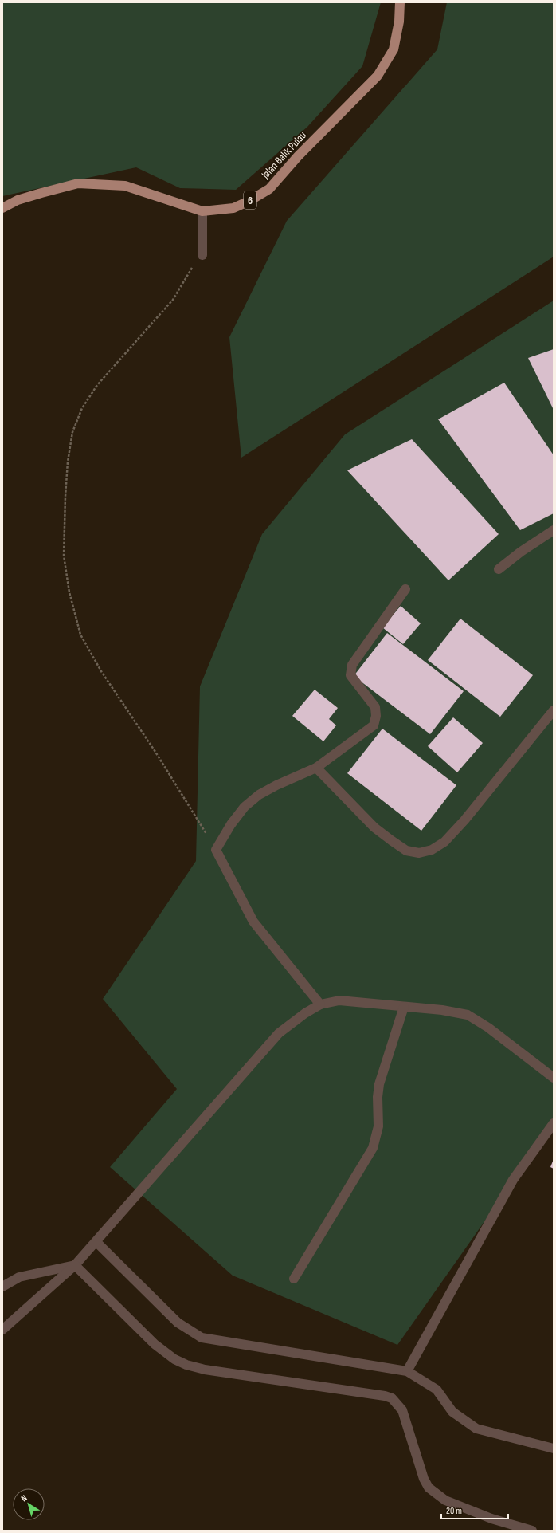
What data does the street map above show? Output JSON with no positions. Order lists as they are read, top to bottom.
{
  "streets": {
    "main road": ["Jalan Balik Pulau", "6"]
  },
  "scale_bar": "20 m",
  "north": "top left"
}
